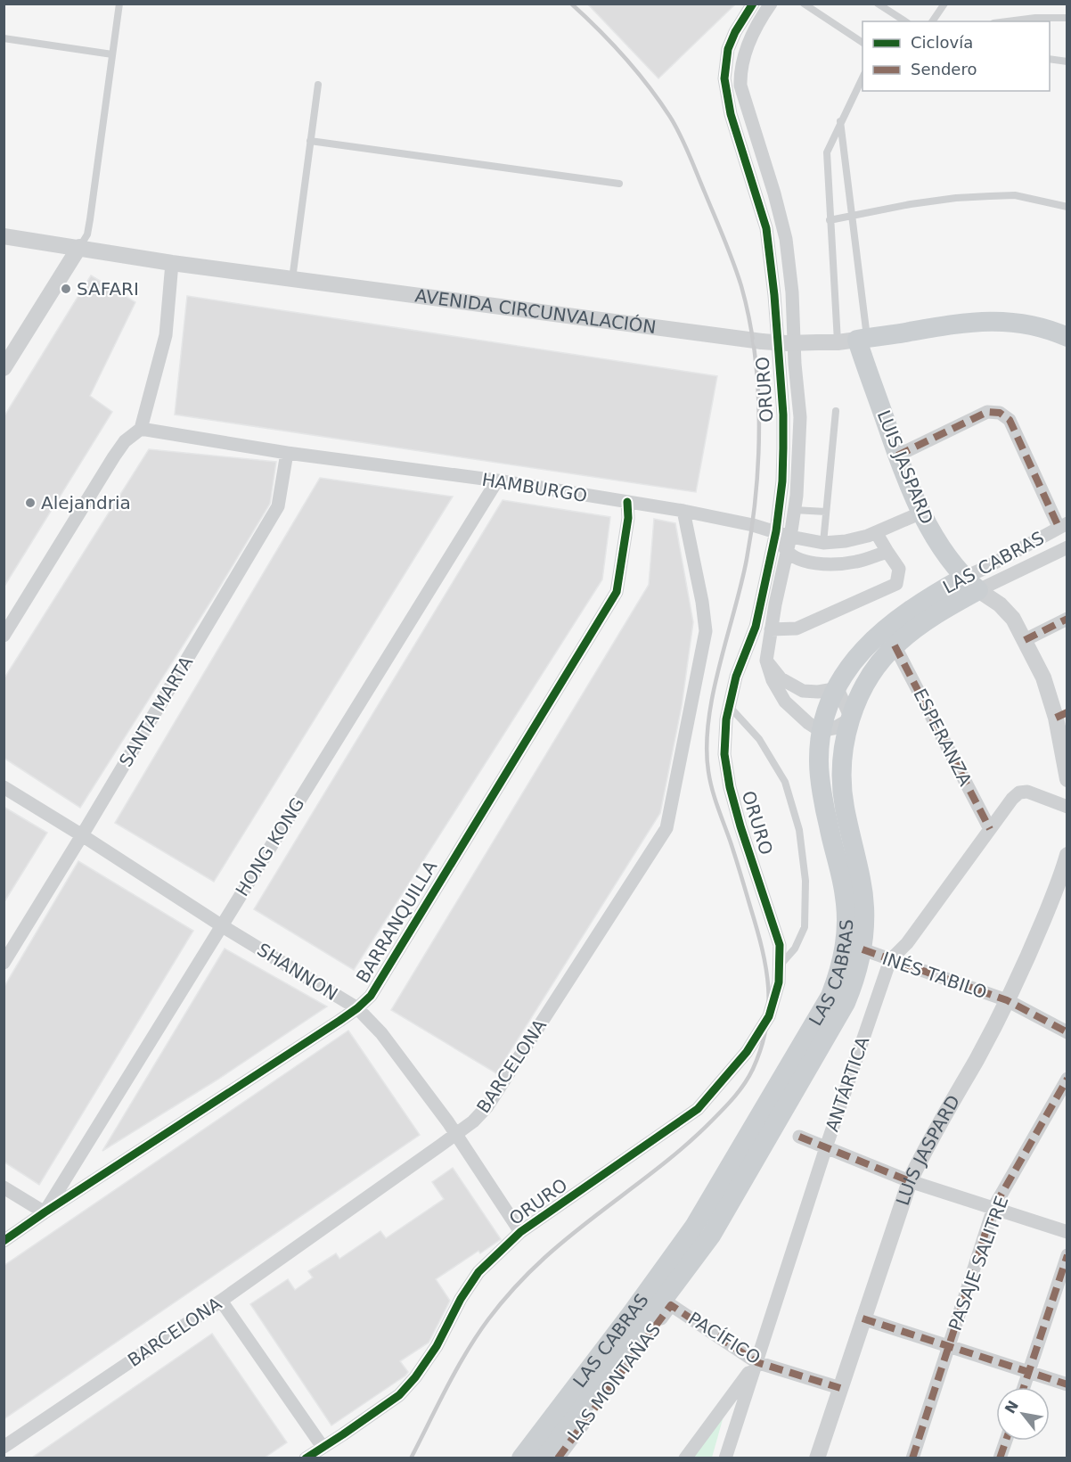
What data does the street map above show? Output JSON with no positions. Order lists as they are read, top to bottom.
{
  "streets": {
    "main road": ["AVENIDA CIRCUNVALACIÓN", "LUIS JASPARD", "LAS CABRAS"],
    "street": [
      "ORURO",
      "HAMBURGO",
      "SANTA MARTA",
      "ESPERANZA",
      "HONG KONG",
      "BARRANQUILLA",
      "SHANNON",
      "INÉS TABILO",
      "BARCELONA",
      "ANTÁRTICA",
      "PASAJE SALITRE",
      "PACÍFICO",
      "LAS MONTAÑAS"
    ]
  },
  "crossings": [
    ["AVENIDA CIRCUNVALACIÓN", "LUIS JASPARD"],
    ["ORURO", "HAMBURGO"],
    ["ORURO", "SHANNON"],
    ["LUIS JASPARD", "HAMBURGO"],
    ["LUIS JASPARD", "LAS CABRAS"],
    ["LUIS JASPARD", "INÉS TABILO"],
    ["LUIS JASPARD", "PACÍFICO"],
    ["HAMBURGO", "SANTA MARTA"],
    ["HAMBURGO", "HONG KONG"],
    ["HAMBURGO", "BARRANQUILLA"],
    ["HAMBURGO", "BARCELONA"],
    ["LAS CABRAS", "ESPERANZA"],
    ["LAS CABRAS", "INÉS TABILO"],
    ["SANTA MARTA", "SHANNON"],
    ["ESPERANZA", "ANTÁRTICA"],
    ["HONG KONG", "BARRANQUILLA"],
    ["HONG KONG", "SHANNON"],
    ["BARRANQUILLA", "SHANNON"],
    ["SHANNON", "BARCELONA"],
    ["INÉS TABILO", "ANTÁRTICA"],
    ["ANTÁRTICA", "PACÍFICO"],
    ["PACÍFICO", "LAS MONTAÑAS"]
  ],
  "places": ["SAFARI", "Alejandria"],
  "legend": ["Ciclovía", "Sendero"],
  "north": "top left"
}
